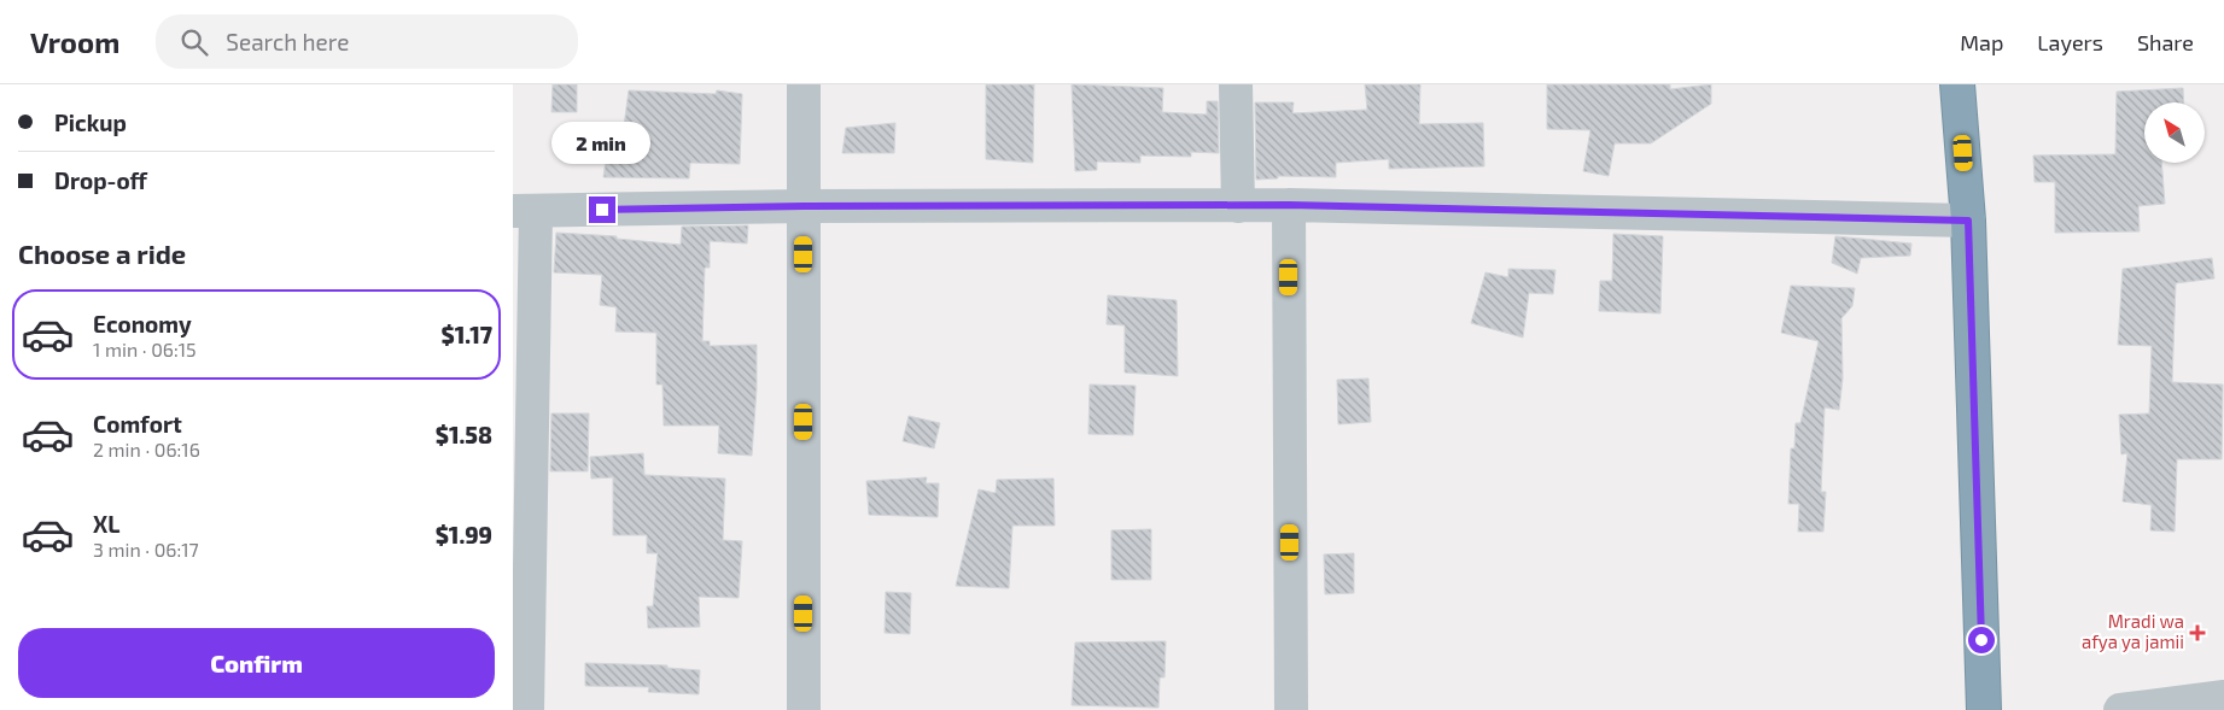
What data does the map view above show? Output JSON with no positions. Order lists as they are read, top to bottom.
{
  "places": {
    "health": ["Mradi wa afya ya jamii"]
  },
  "north": "top left",
  "page": {
    "header": "Vroom",
    "search": "Search here",
    "nav": ["Map", "Layers", "Share"],
    "banner": ["Pickup", "Drop-off"],
    "bubble": "2 min",
    "heading": "Choose a ride",
    "list": [
      {
        "name": "Economy",
        "note": "1 min · 06:15",
        "value": "$1.17"
      },
      {
        "name": "Comfort",
        "note": "2 min · 06:16",
        "value": "$1.58"
      },
      {
        "name": "XL",
        "note": "3 min · 06:17",
        "value": "$1.99"
      }
    ],
    "buttons": "Confirm"
  }
}
